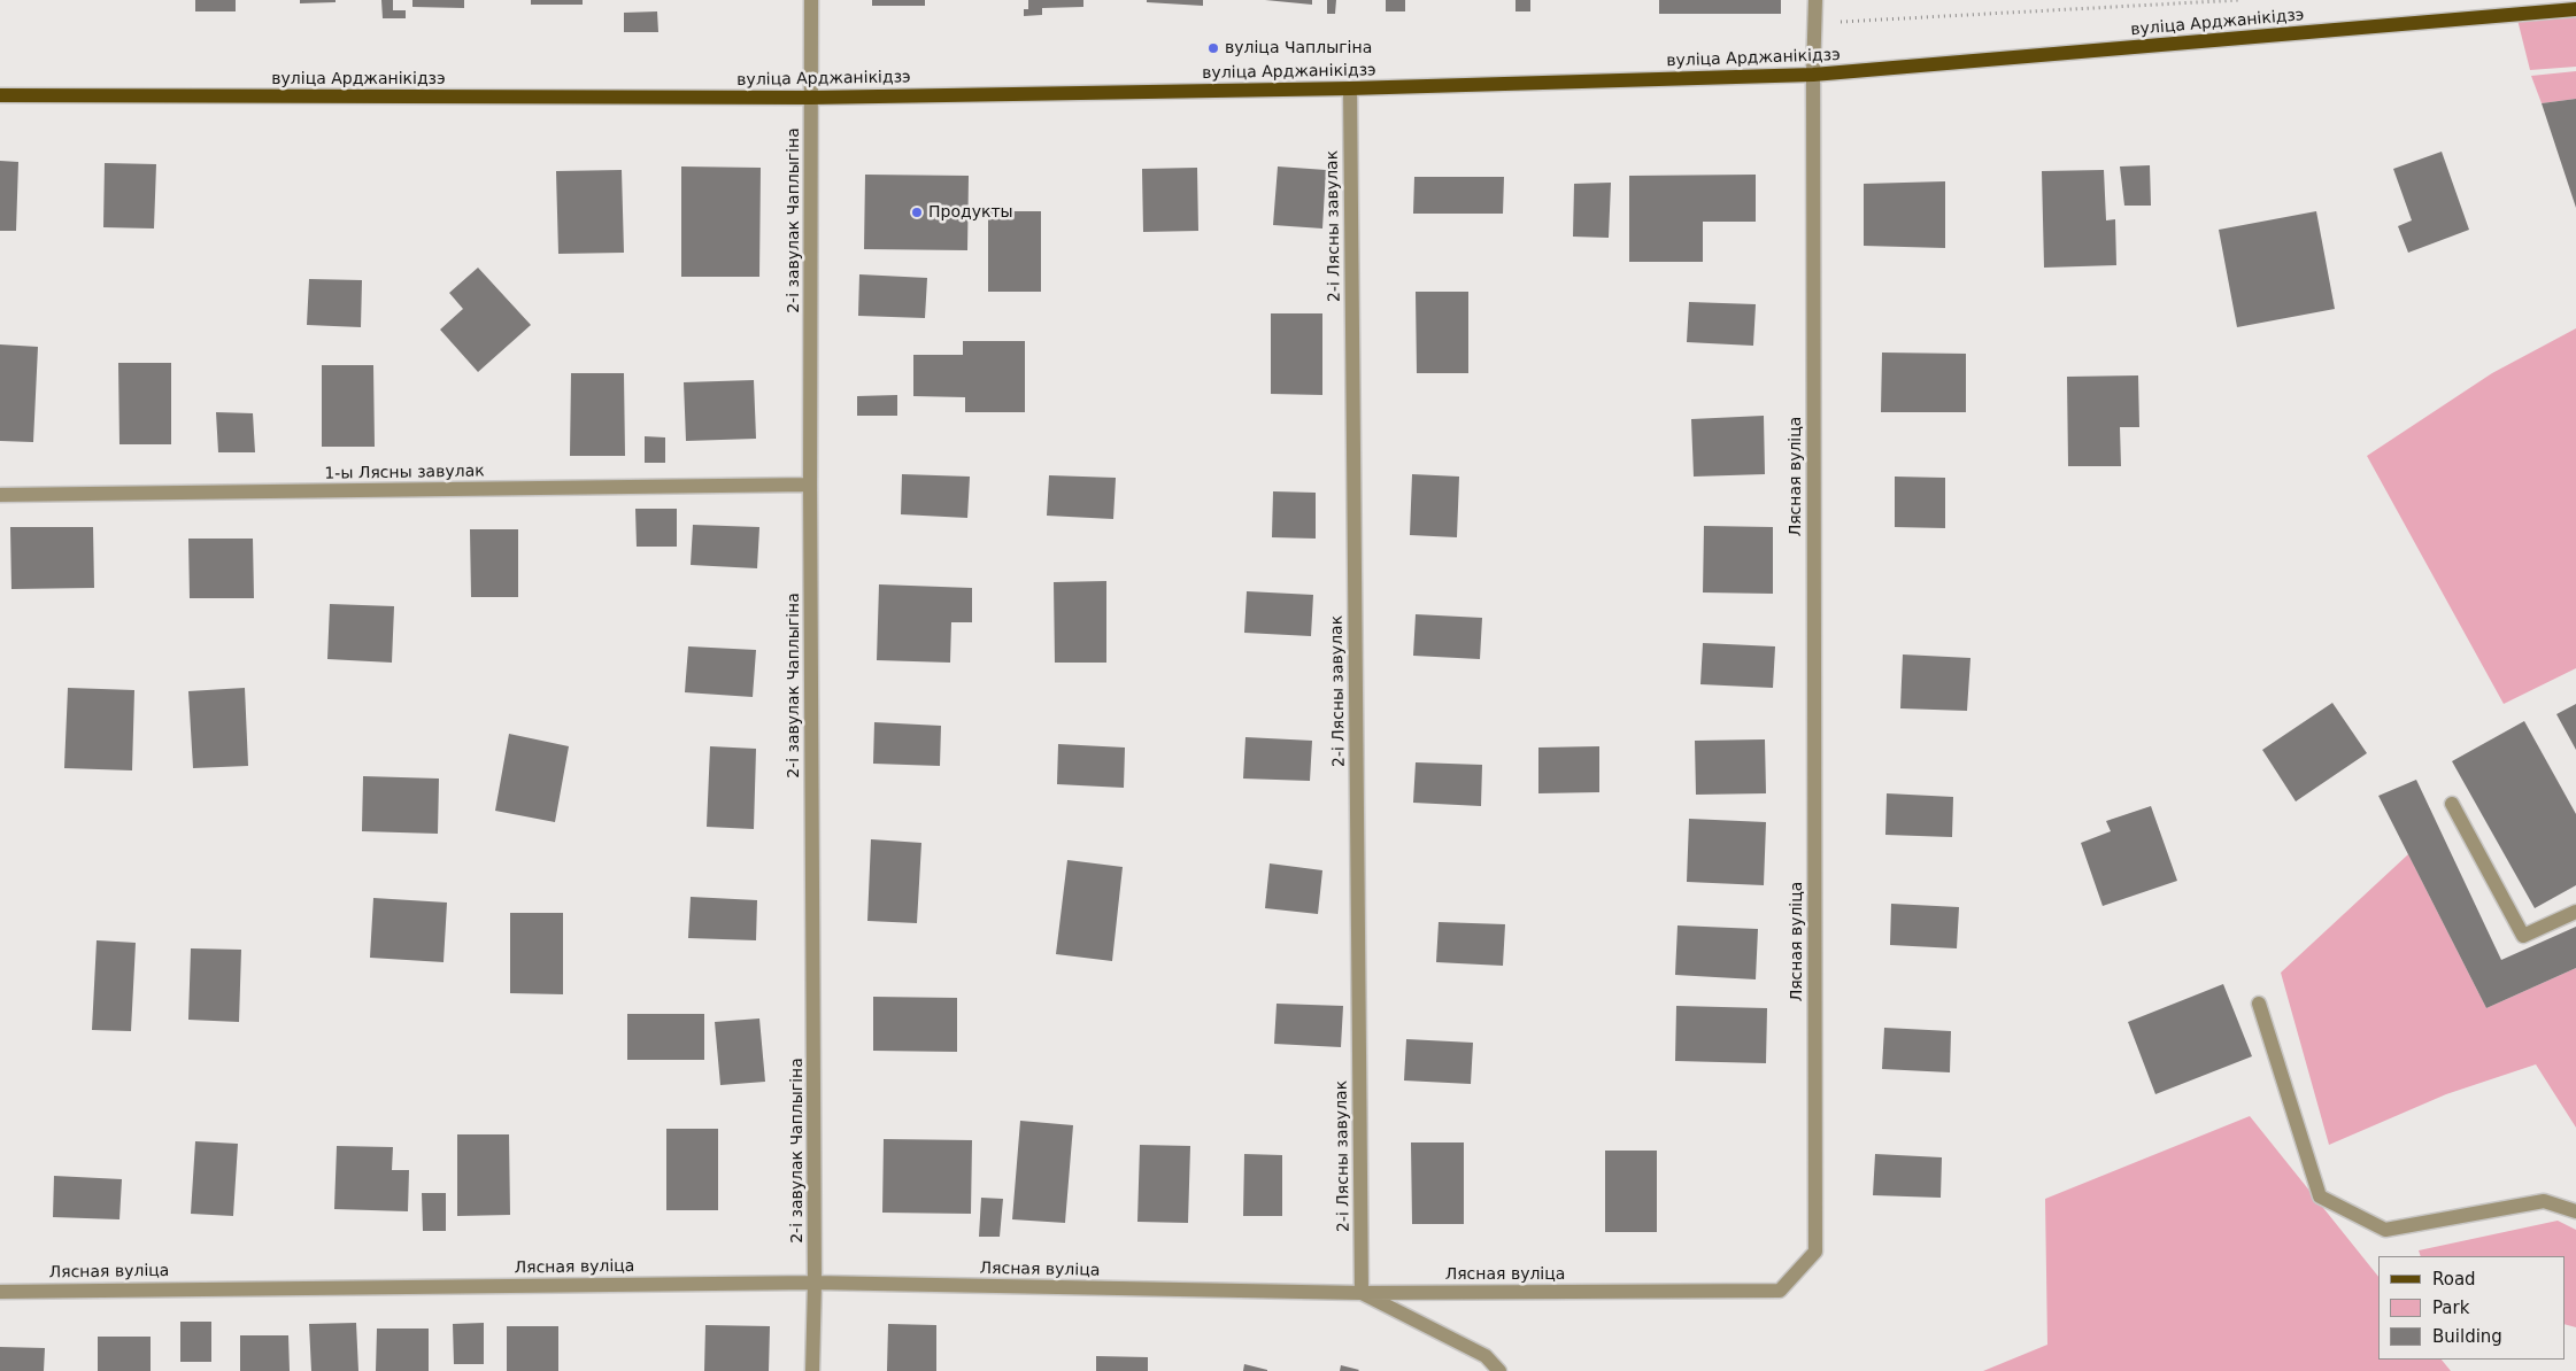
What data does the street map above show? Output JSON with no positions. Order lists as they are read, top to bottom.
{
  "streets": {
    "main road": ["вуліца Арджанікідзэ"],
    "street": [
      "2-і завулак Чаплыгіна",
      "2-і Лясны завулак",
      "1-ы Лясны завулак",
      "Лясная вуліца"
    ]
  },
  "crossings": [
    ["вуліца Арджанікідзэ", "2-і завулак Чаплыгіна"],
    ["вуліца Арджанікідзэ", "2-і Лясны завулак"],
    ["вуліца Арджанікідзэ", "Лясная вуліца"],
    ["2-і завулак Чаплыгіна", "1-ы Лясны завулак"],
    ["2-і завулак Чаплыгіна", "Лясная вуліца"],
    ["2-і Лясны завулак", "Лясная вуліца"]
  ],
  "places": ["вуліца Чаплыгіна", "Продукты"],
  "legend": ["Road", "Park", "Building"]
}
